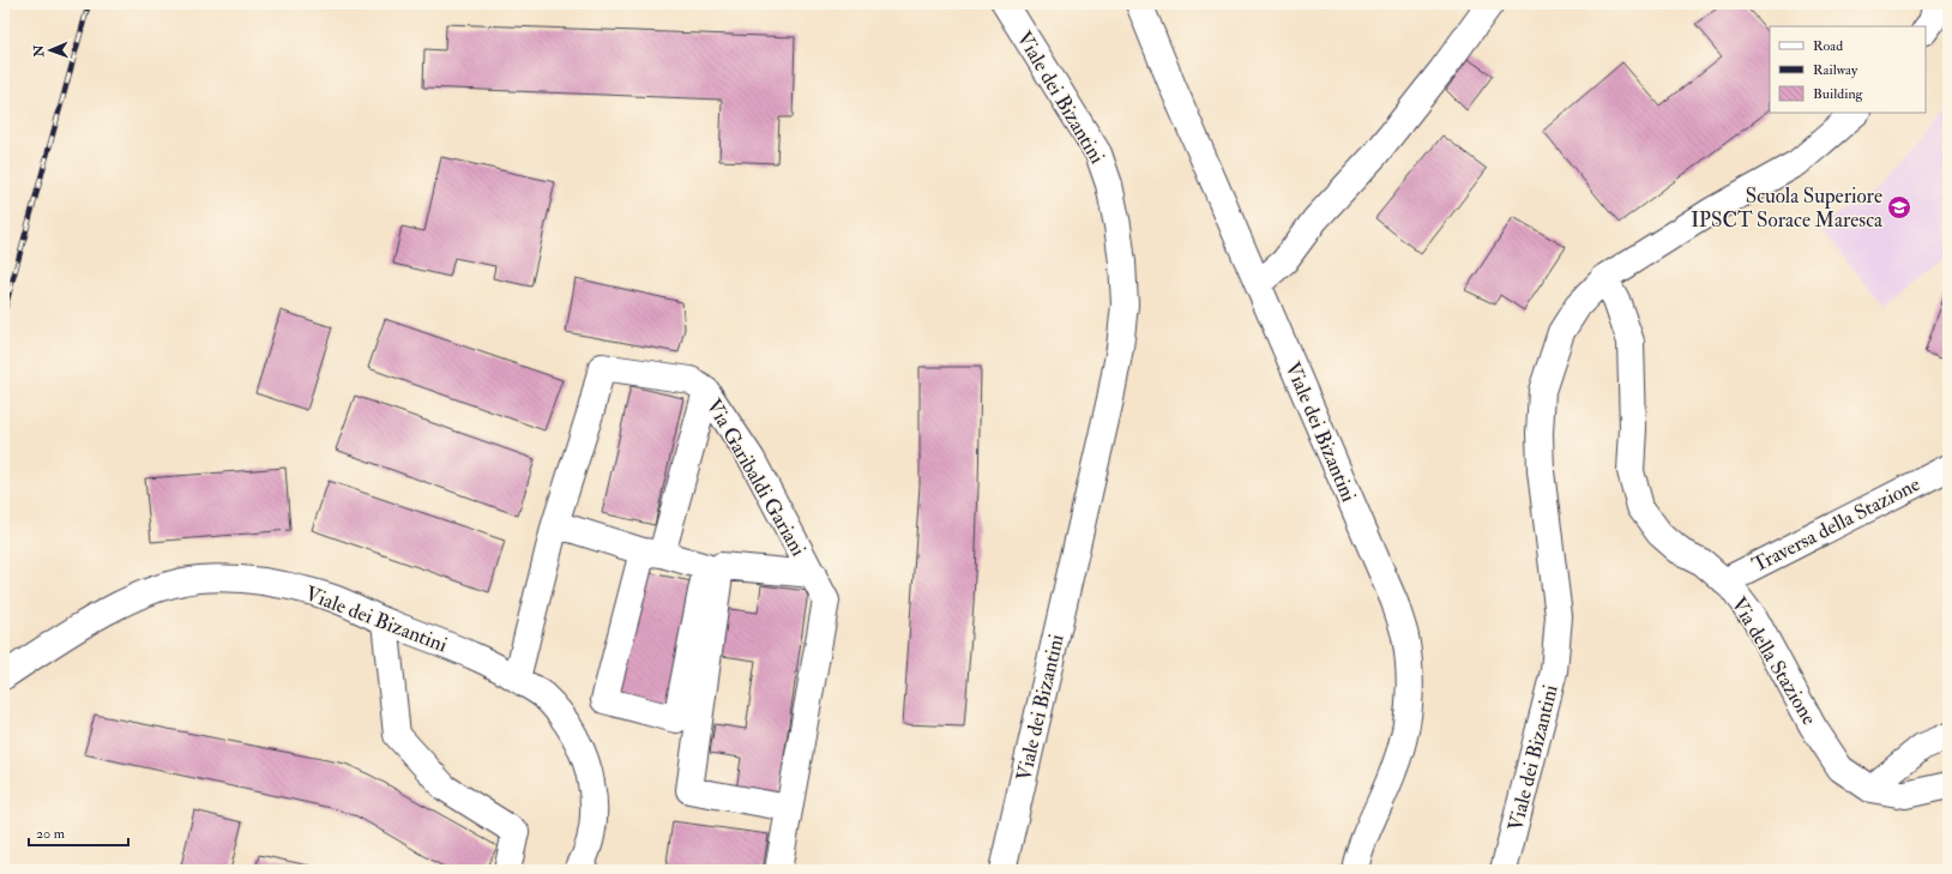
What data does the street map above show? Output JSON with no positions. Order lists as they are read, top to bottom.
{
  "streets": {
    "street": [
      "Viale dei Bizantini",
      "Via Garibaldi Gariani",
      "Traversa della Stazione",
      "Via della Stazione"
    ]
  },
  "crossings": [
    ["Viale dei Bizantini", "Via Garibaldi Gariani"],
    ["Viale dei Bizantini", "Via della Stazione"],
    ["Traversa della Stazione", "Via della Stazione"]
  ],
  "places": {
    "school or university": ["Scuola Superiore IPSCT Sorace Maresca"]
  },
  "legend": ["Road", "Railway", "Building"],
  "scale_bar": "20 m",
  "north": "left"
}
